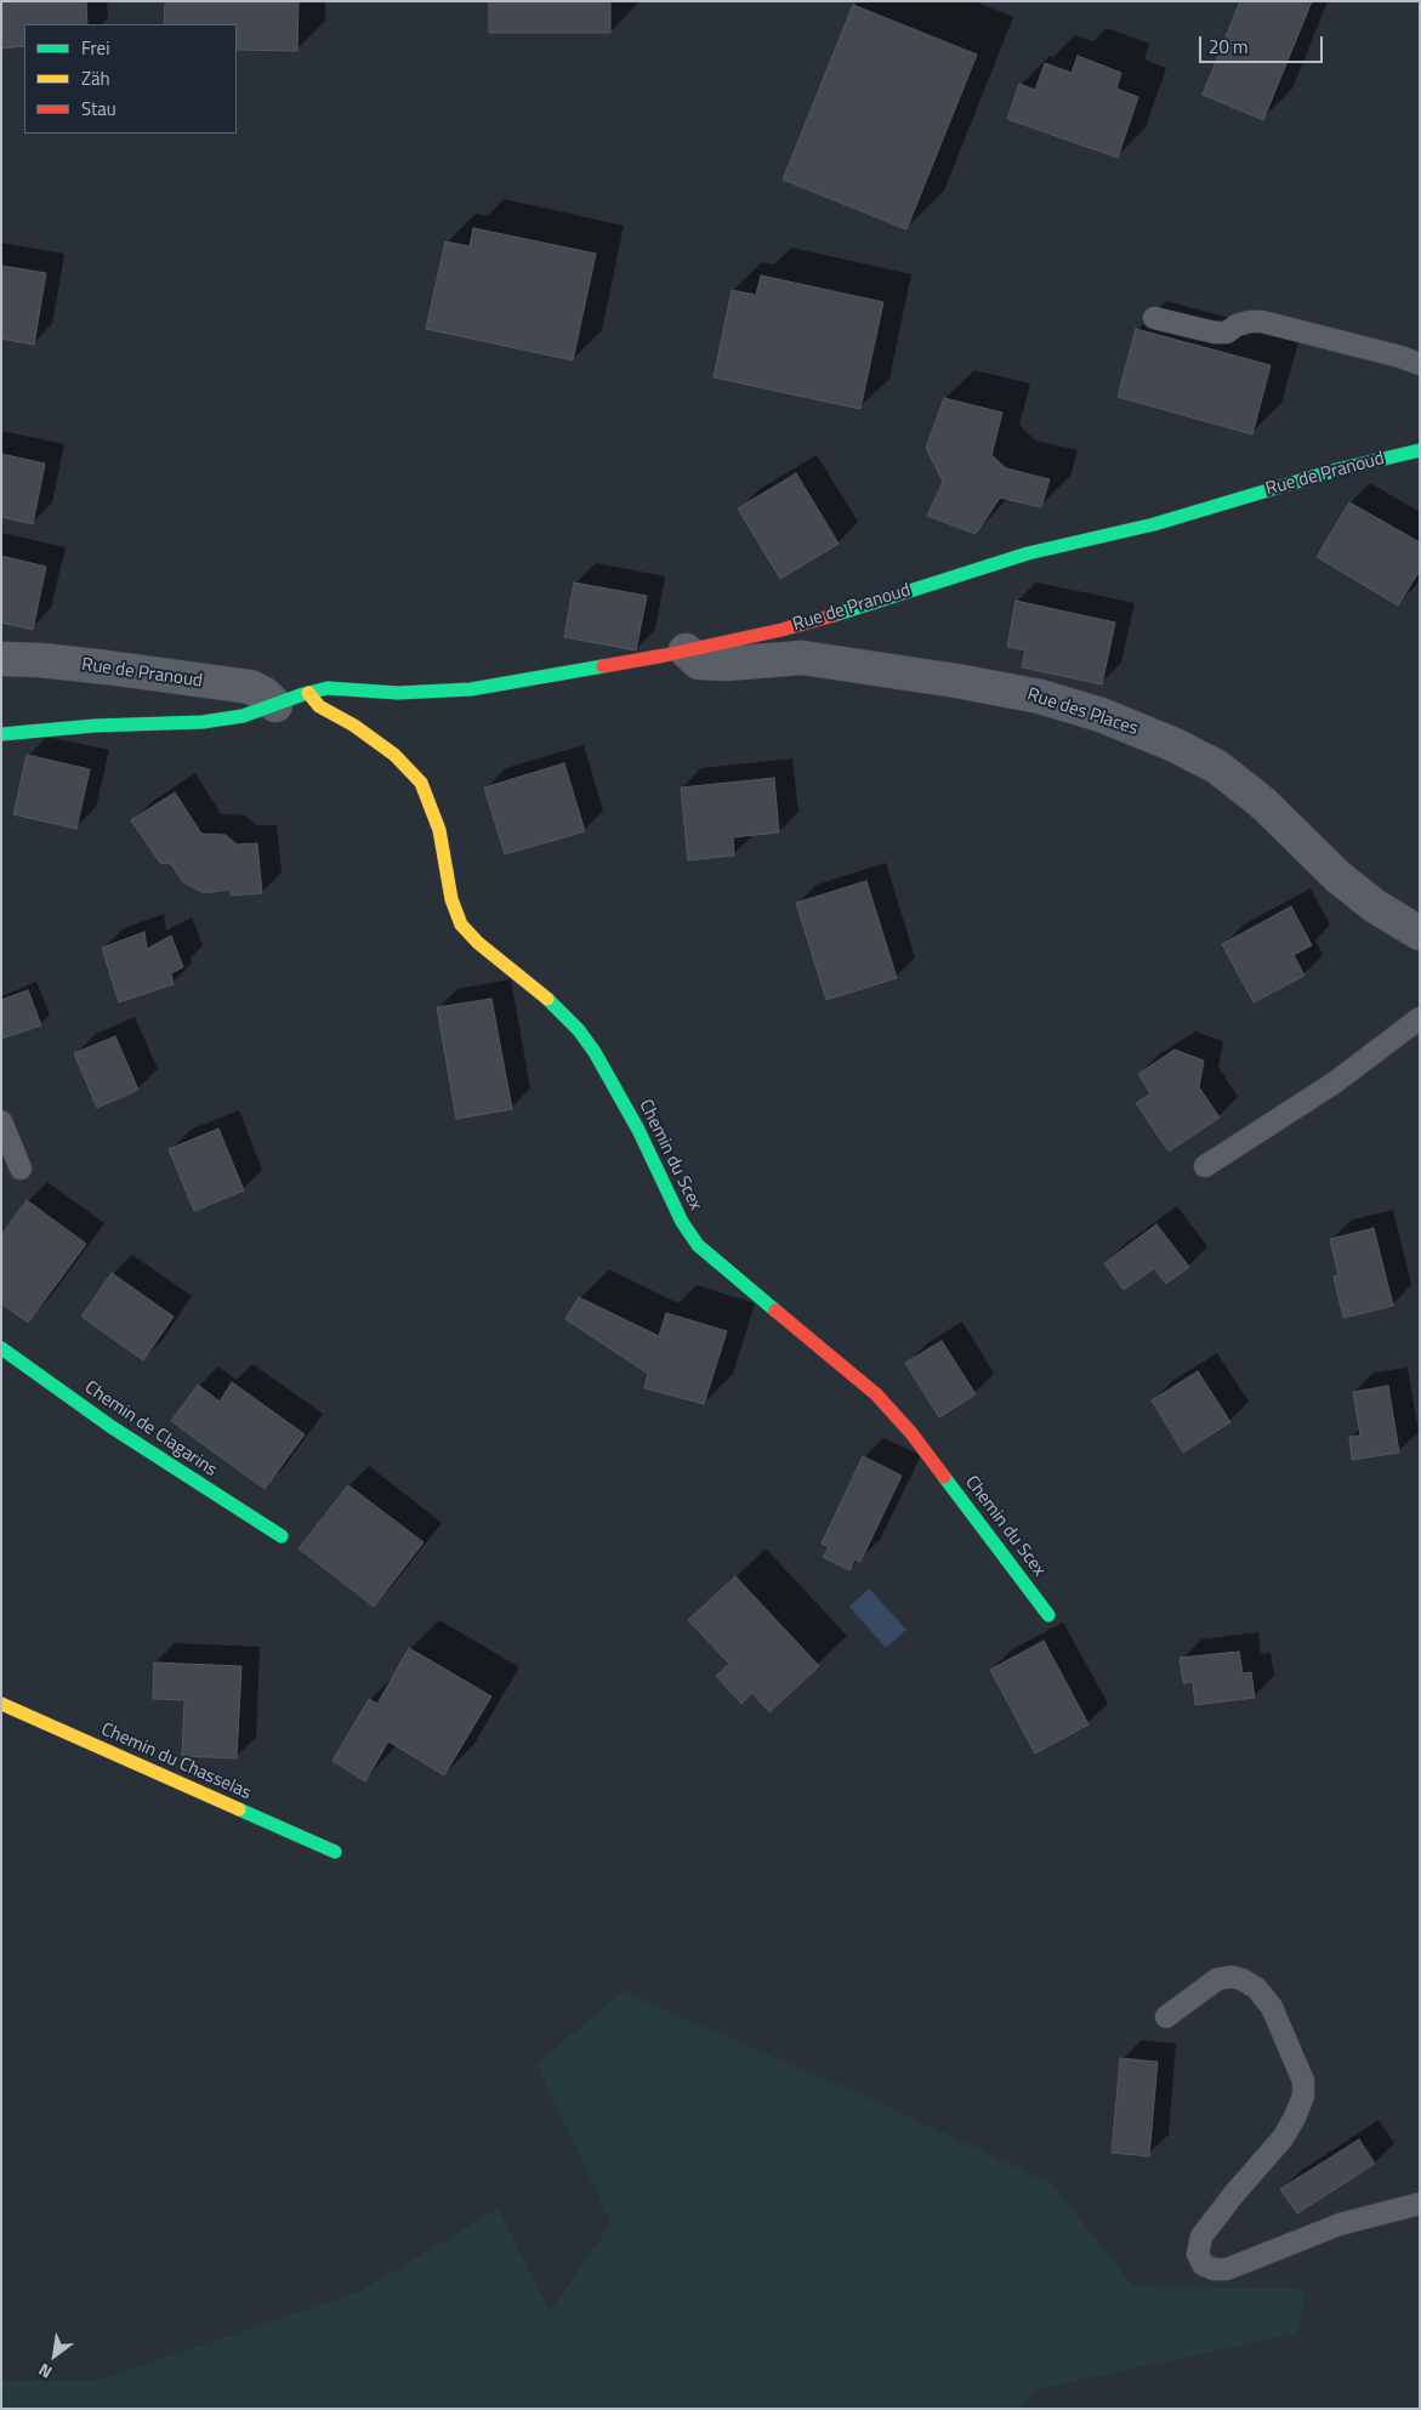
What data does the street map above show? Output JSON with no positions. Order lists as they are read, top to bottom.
{
  "streets": {
    "street": [
      "Rue de Pranoud",
      "Rue des Places",
      "Chemin du Scex",
      "Chemin de Clagarins",
      "Chemin du Chasselas"
    ]
  },
  "crossings": [
    ["Rue de Pranoud", "Rue des Places"],
    ["Rue de Pranoud", "Chemin du Scex"]
  ],
  "legend": ["Frei", "Zäh", "Stau"],
  "scale_bar": "20 m",
  "north": "bottom left"
}
